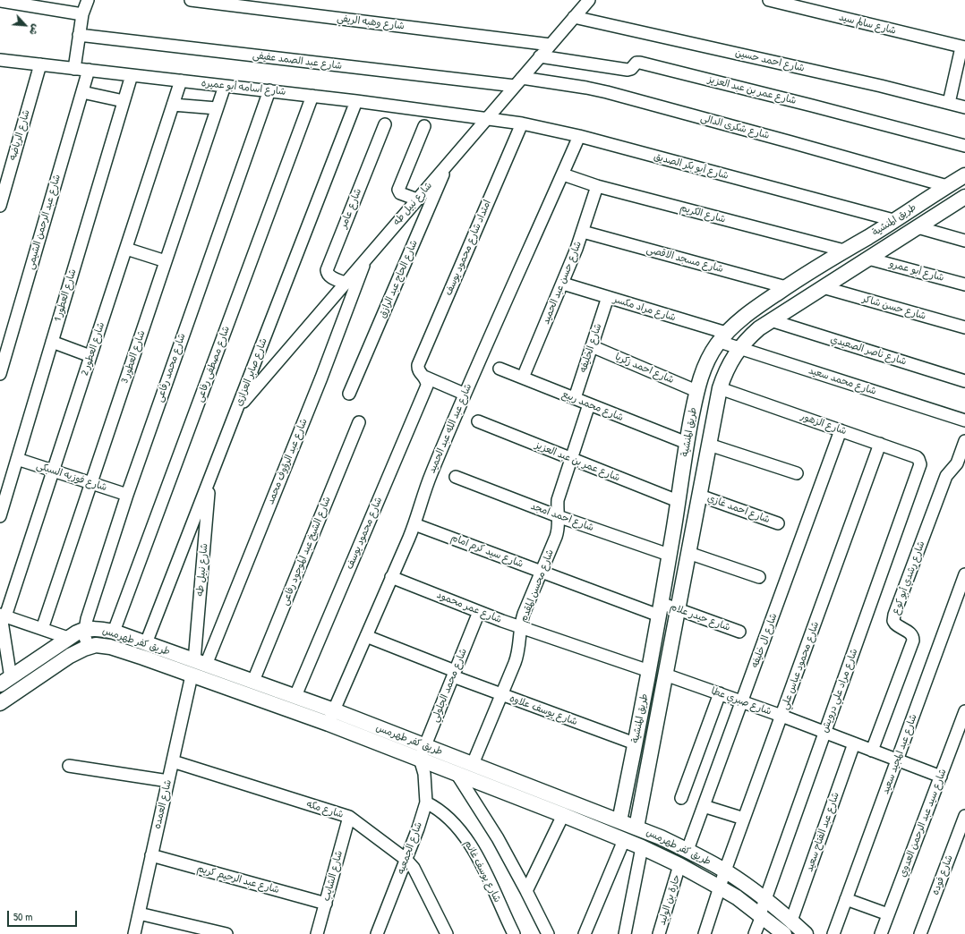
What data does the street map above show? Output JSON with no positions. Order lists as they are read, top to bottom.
{
  "streets": {
    "street": [
      "شارع وهبه الريفي",
      "شارع سالم سيد",
      "شارع عبد الصمد عفيفى",
      "شارع احمد حسين",
      "شارع اسامه أبو عميره",
      "شارع عمر بن عبد العزيز",
      "شارع شكرى الدالى",
      "شارع الرياضه",
      "شارع أبو بكر الصديق",
      "شارع نبيل طه",
      "شارع عامر",
      "شارع الكريم",
      "طريق المنشية",
      "شارع عبد الرحمن الشيمى",
      "امتداد شارع محمود يوسف",
      "شارع مسجد الاقصى",
      "شارع أبو عمرو",
      "شارع الحاج عبد الرازق",
      "شارع حسن عبد الحميد",
      "شارع العطور 1",
      "شارع حسن شاكر",
      "شارع مراد مكسر",
      "شارع الخليفه",
      "شارع العطور 2",
      "شارع ناصر الصعيدي",
      "شارع العطور 3",
      "شارع مصطفى رفاعى",
      "شارع محمد رفاعى",
      "شارع احمد زكريا",
      "شارع صابر العزازى",
      "شارع محمد سعيد",
      "شارع محمد ربيع",
      "شارع الزهور",
      "شارع عبد الله عبد الحميد",
      "شارع عبد الرؤوف محمد",
      "شارع فوزيه السبكى",
      "شارع احمد غازي",
      "شارع احمد امجد",
      "شارع محمود يوسف",
      "شارع الشيخ عبد الموجود رفاعى",
      "شارع سيد كرم امام",
      "شارع رشدي أبو كوع",
      "شارع محسن المقدم",
      "شارع عمر محمود",
      "شارع حيدر علام",
      "شارع ال خليفه",
      "طريق كفر طهرمس",
      "شارع محمود عباس علي",
      "شارع محمد الجلولي",
      "شارع مراد علي درويش",
      "شارع صبري عطا",
      "شارع يوسف علاوه",
      "شارع عبد المجيد سعيد",
      "شارع العمده",
      "شارع مكه",
      "شارع سيد عبد الرحمن العدوي",
      "شارع عبد الفتاح سعيد",
      "شارع الجمعيه",
      "شارع يوسف غانم",
      "شارع فوده",
      "شارع الشايب",
      "شارع عبد الرحيم كريم",
      "حارة بن الوليد"
    ]
  },
  "crossings": [
    ["شارع وهبه الريفي", "شارع نبيل طه"],
    ["شارع عبد الصمد عفيفى", "شارع شكرى الدالى"],
    ["شارع عبد الصمد عفيفى", "شارع نبيل طه"],
    ["شارع احمد حسين", "شارع نبيل طه"],
    ["شارع اسامه أبو عميره", "شارع الرياضه"],
    ["شارع اسامه أبو عميره", "شارع أبو بكر الصديق"],
    ["شارع اسامه أبو عميره", "شارع نبيل طه"],
    ["شارع اسامه أبو عميره", "شارع عبد الرحمن الشيمى"],
    ["شارع اسامه أبو عميره", "شارع العطور 1"],
    ["شارع اسامه أبو عميره", "شارع العطور 2"],
    ["شارع اسامه أبو عميره", "شارع العطور 3"],
    ["شارع اسامه أبو عميره", "شارع مصطفى رفاعى"],
    ["شارع اسامه أبو عميره", "شارع محمد رفاعى"],
    ["شارع اسامه أبو عميره", "شارع صابر العزازى"],
    ["شارع عمر بن عبد العزيز", "شارع نبيل طه"],
    ["شارع عمر بن عبد العزيز", "طريق المنشية"],
    ["شارع عمر بن عبد العزيز", "شارع محسن المقدم"],
    ["شارع شكرى الدالى", "شارع نبيل طه"],
    ["شارع شكرى الدالى", "طريق المنشية"],
    ["شارع أبو بكر الصديق", "شارع نبيل طه"],
    ["شارع أبو بكر الصديق", "طريق المنشية"],
    ["شارع أبو بكر الصديق", "امتداد شارع محمود يوسف"],
    ["شارع أبو بكر الصديق", "شارع عبد الله عبد الحميد"],
    ["شارع نبيل طه", "شارع عامر"],
    ["شارع نبيل طه", "شارع الحاج عبد الرازق"],
    ["شارع نبيل طه", "شارع صابر العزازى"],
    ["شارع نبيل طه", "شارع عبد الرؤوف محمد"],
    ["شارع نبيل طه", "طريق كفر طهرمس"],
    ["شارع الكريم", "طريق المنشية"],
    ["شارع الكريم", "شارع حسن عبد الحميد"],
    ["شارع الكريم", "شارع عبد الله عبد الحميد"],
    ["طريق المنشية", "شارع مسجد الاقصى"],
    ["طريق المنشية", "شارع أبو عمرو"],
    ["طريق المنشية", "شارع حسن شاكر"],
    ["طريق المنشية", "شارع مراد مكسر"],
    ["طريق المنشية", "شارع ناصر الصعيدي"],
    ["طريق المنشية", "شارع احمد زكريا"],
    ["طريق المنشية", "شارع محمد سعيد"],
    ["طريق المنشية", "شارع محمد ربيع"],
    ["طريق المنشية", "شارع الزهور"],
    ["طريق المنشية", "شارع احمد غازي"],
    ["طريق المنشية", "شارع احمد امجد"],
    ["طريق المنشية", "شارع سيد كرم امام"],
    ["طريق المنشية", "شارع عمر محمود"],
    ["طريق المنشية", "شارع حيدر علام"],
    ["طريق المنشية", "طريق كفر طهرمس"],
    ["طريق المنشية", "شارع صبري عطا"],
    ["طريق المنشية", "شارع يوسف علاوه"],
    ["امتداد شارع محمود يوسف", "شارع محمود يوسف"],
    ["شارع مسجد الاقصى", "شارع حسن عبد الحميد"],
    ["شارع حسن عبد الحميد", "شارع مراد مكسر"],
    ["شارع حسن عبد الحميد", "شارع محمد ربيع"],
    ["شارع العطور 1", "شارع فوزيه السبكى"],
    ["شارع مراد مكسر", "شارع الخليفه"],
    ["شارع مراد مكسر", "شارع محمد سعيد"],
    ["شارع الخليفه", "شارع احمد زكريا"],
    ["شارع الخليفه", "شارع محمد ربيع"],
    ["شارع العطور 2", "شارع فوزيه السبكى"],
    ["شارع العطور 3", "شارع فوزيه السبكى"],
    ["شارع مصطفى رفاعى", "طريق كفر طهرمس"],
    ["شارع محمد رفاعى", "شارع فوزيه السبكى"],
    ["شارع محمد رفاعى", "طريق كفر طهرمس"],
    ["شارع صابر العزازى", "طريق كفر طهرمس"],
    ["شارع محمد ربيع", "شارع محسن المقدم"],
    ["شارع الزهور", "شارع ال خليفه"],
    ["شارع الزهور", "شارع محمود عباس علي"],
    ["شارع الزهور", "شارع مراد علي درويش"],
    ["شارع عبد الله عبد الحميد", "شارع سيد كرم امام"],
    ["شارع عبد الله عبد الحميد", "شارع عمر محمود"],
    ["شارع عبد الله عبد الحميد", "طريق كفر طهرمس"],
    ["شارع عبد الله عبد الحميد", "شارع يوسف علاوه"],
    ["شارع عبد الرؤوف محمد", "طريق كفر طهرمس"],
    ["شارع احمد امجد", "شارع محسن المقدم"],
    ["شارع محمود يوسف", "طريق كفر طهرمس"],
    ["شارع الشيخ عبد الموجود رفاعى", "طريق كفر طهرمس"],
    ["شارع سيد كرم امام", "شارع محسن المقدم"],
    ["شارع سيد كرم امام", "شارع حيدر علام"],
    ["شارع رشدي أبو كوع", "شارع صبري عطا"],
    ["شارع محسن المقدم", "شارع عمر محمود"],
    ["شارع محسن المقدم", "طريق كفر طهرمس"],
    ["شارع محسن المقدم", "شارع يوسف علاوه"],
    ["شارع عمر محمود", "شارع محمد الجلولي"],
    ["شارع ال خليفه", "طريق كفر طهرمس"],
    ["شارع ال خليفه", "شارع صبري عطا"],
    ["طريق كفر طهرمس", "شارع محمود عباس علي"],
    ["طريق كفر طهرمس", "شارع محمد الجلولي"],
    ["طريق كفر طهرمس", "شارع مراد علي درويش"],
    ["طريق كفر طهرمس", "شارع العمده"],
    ["طريق كفر طهرمس", "شارع عبد الفتاح سعيد"],
    ["طريق كفر طهرمس", "شارع الجمعيه"],
    ["طريق كفر طهرمس", "حارة بن الوليد"],
    ["شارع محمود عباس علي", "شارع صبري عطا"],
    ["شارع محمد الجلولي", "شارع يوسف علاوه"],
    ["شارع محمد الجلولي", "شارع الجمعيه"],
    ["شارع مراد علي درويش", "شارع صبري عطا"],
    ["شارع صبري عطا", "شارع عبد المجيد سعيد"],
    ["شارع صبري عطا", "شارع سيد عبد الرحمن العدوي"],
    ["شارع صبري عطا", "شارع عبد الفتاح سعيد"],
    ["شارع العمده", "شارع مكه"],
    ["شارع العمده", "شارع عبد الرحيم كريم"],
    ["شارع مكه", "شارع الجمعيه"],
    ["شارع مكه", "شارع الشايب"],
    ["شارع الجمعيه", "شارع يوسف غانم"],
    ["شارع الشايب", "شارع عبد الرحيم كريم"]
  ],
  "scale_bar": "50 m",
  "north": "bottom right"
}
